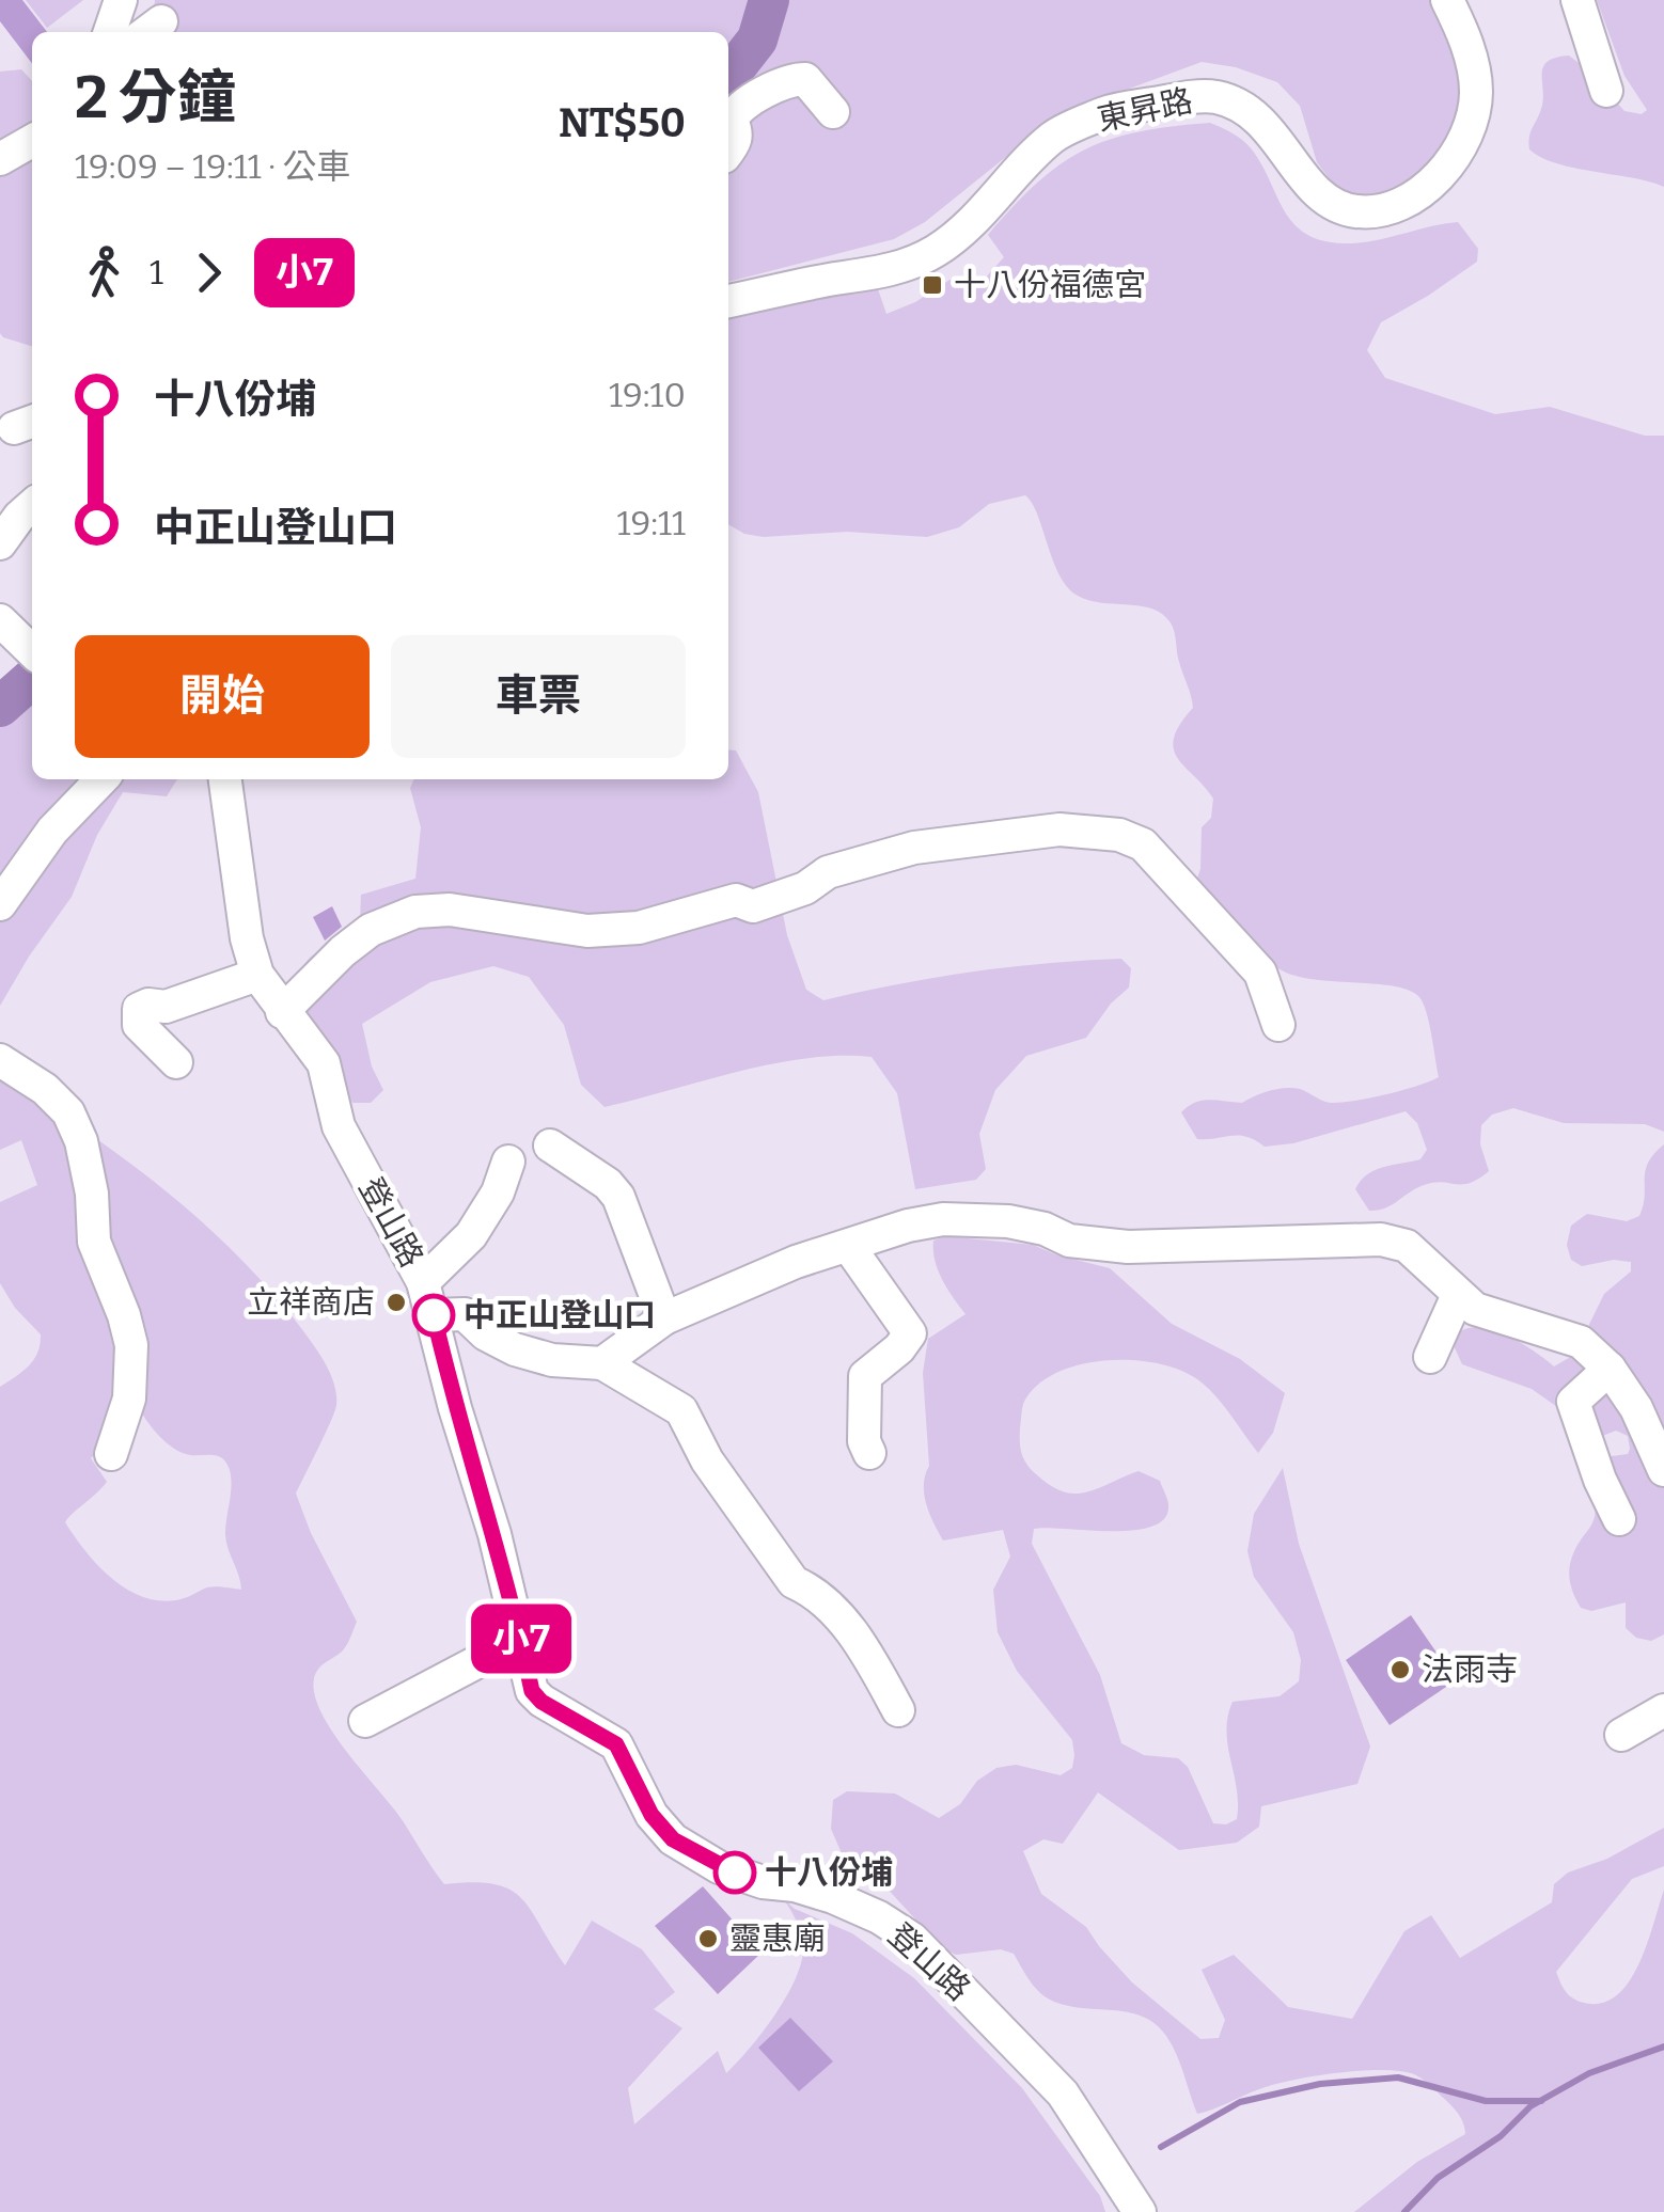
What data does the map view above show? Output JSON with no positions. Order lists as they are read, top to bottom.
{
  "streets": {
    "street": ["東昇路", "登山路"]
  },
  "places": {
    "transit": ["十八份福德宮"],
    "other": [
      "立祥商店",
      "中正山登山口",
      "法雨寺",
      "十八份埔",
      "靈惠廟"
    ]
  },
  "lines": ["bus line 小7"],
  "page": {
    "on_map": "小7",
    "heading": ["2 分鐘", "19:09 – 19:11 · 公車", "NT$50"],
    "legs": ["1", "小7"],
    "list": [
      {
        "name": "十八份埔",
        "value": "19:10"
      },
      {
        "name": "中正山登山口",
        "value": "19:11"
      }
    ],
    "buttons": ["開始", "車票"]
  }
}
